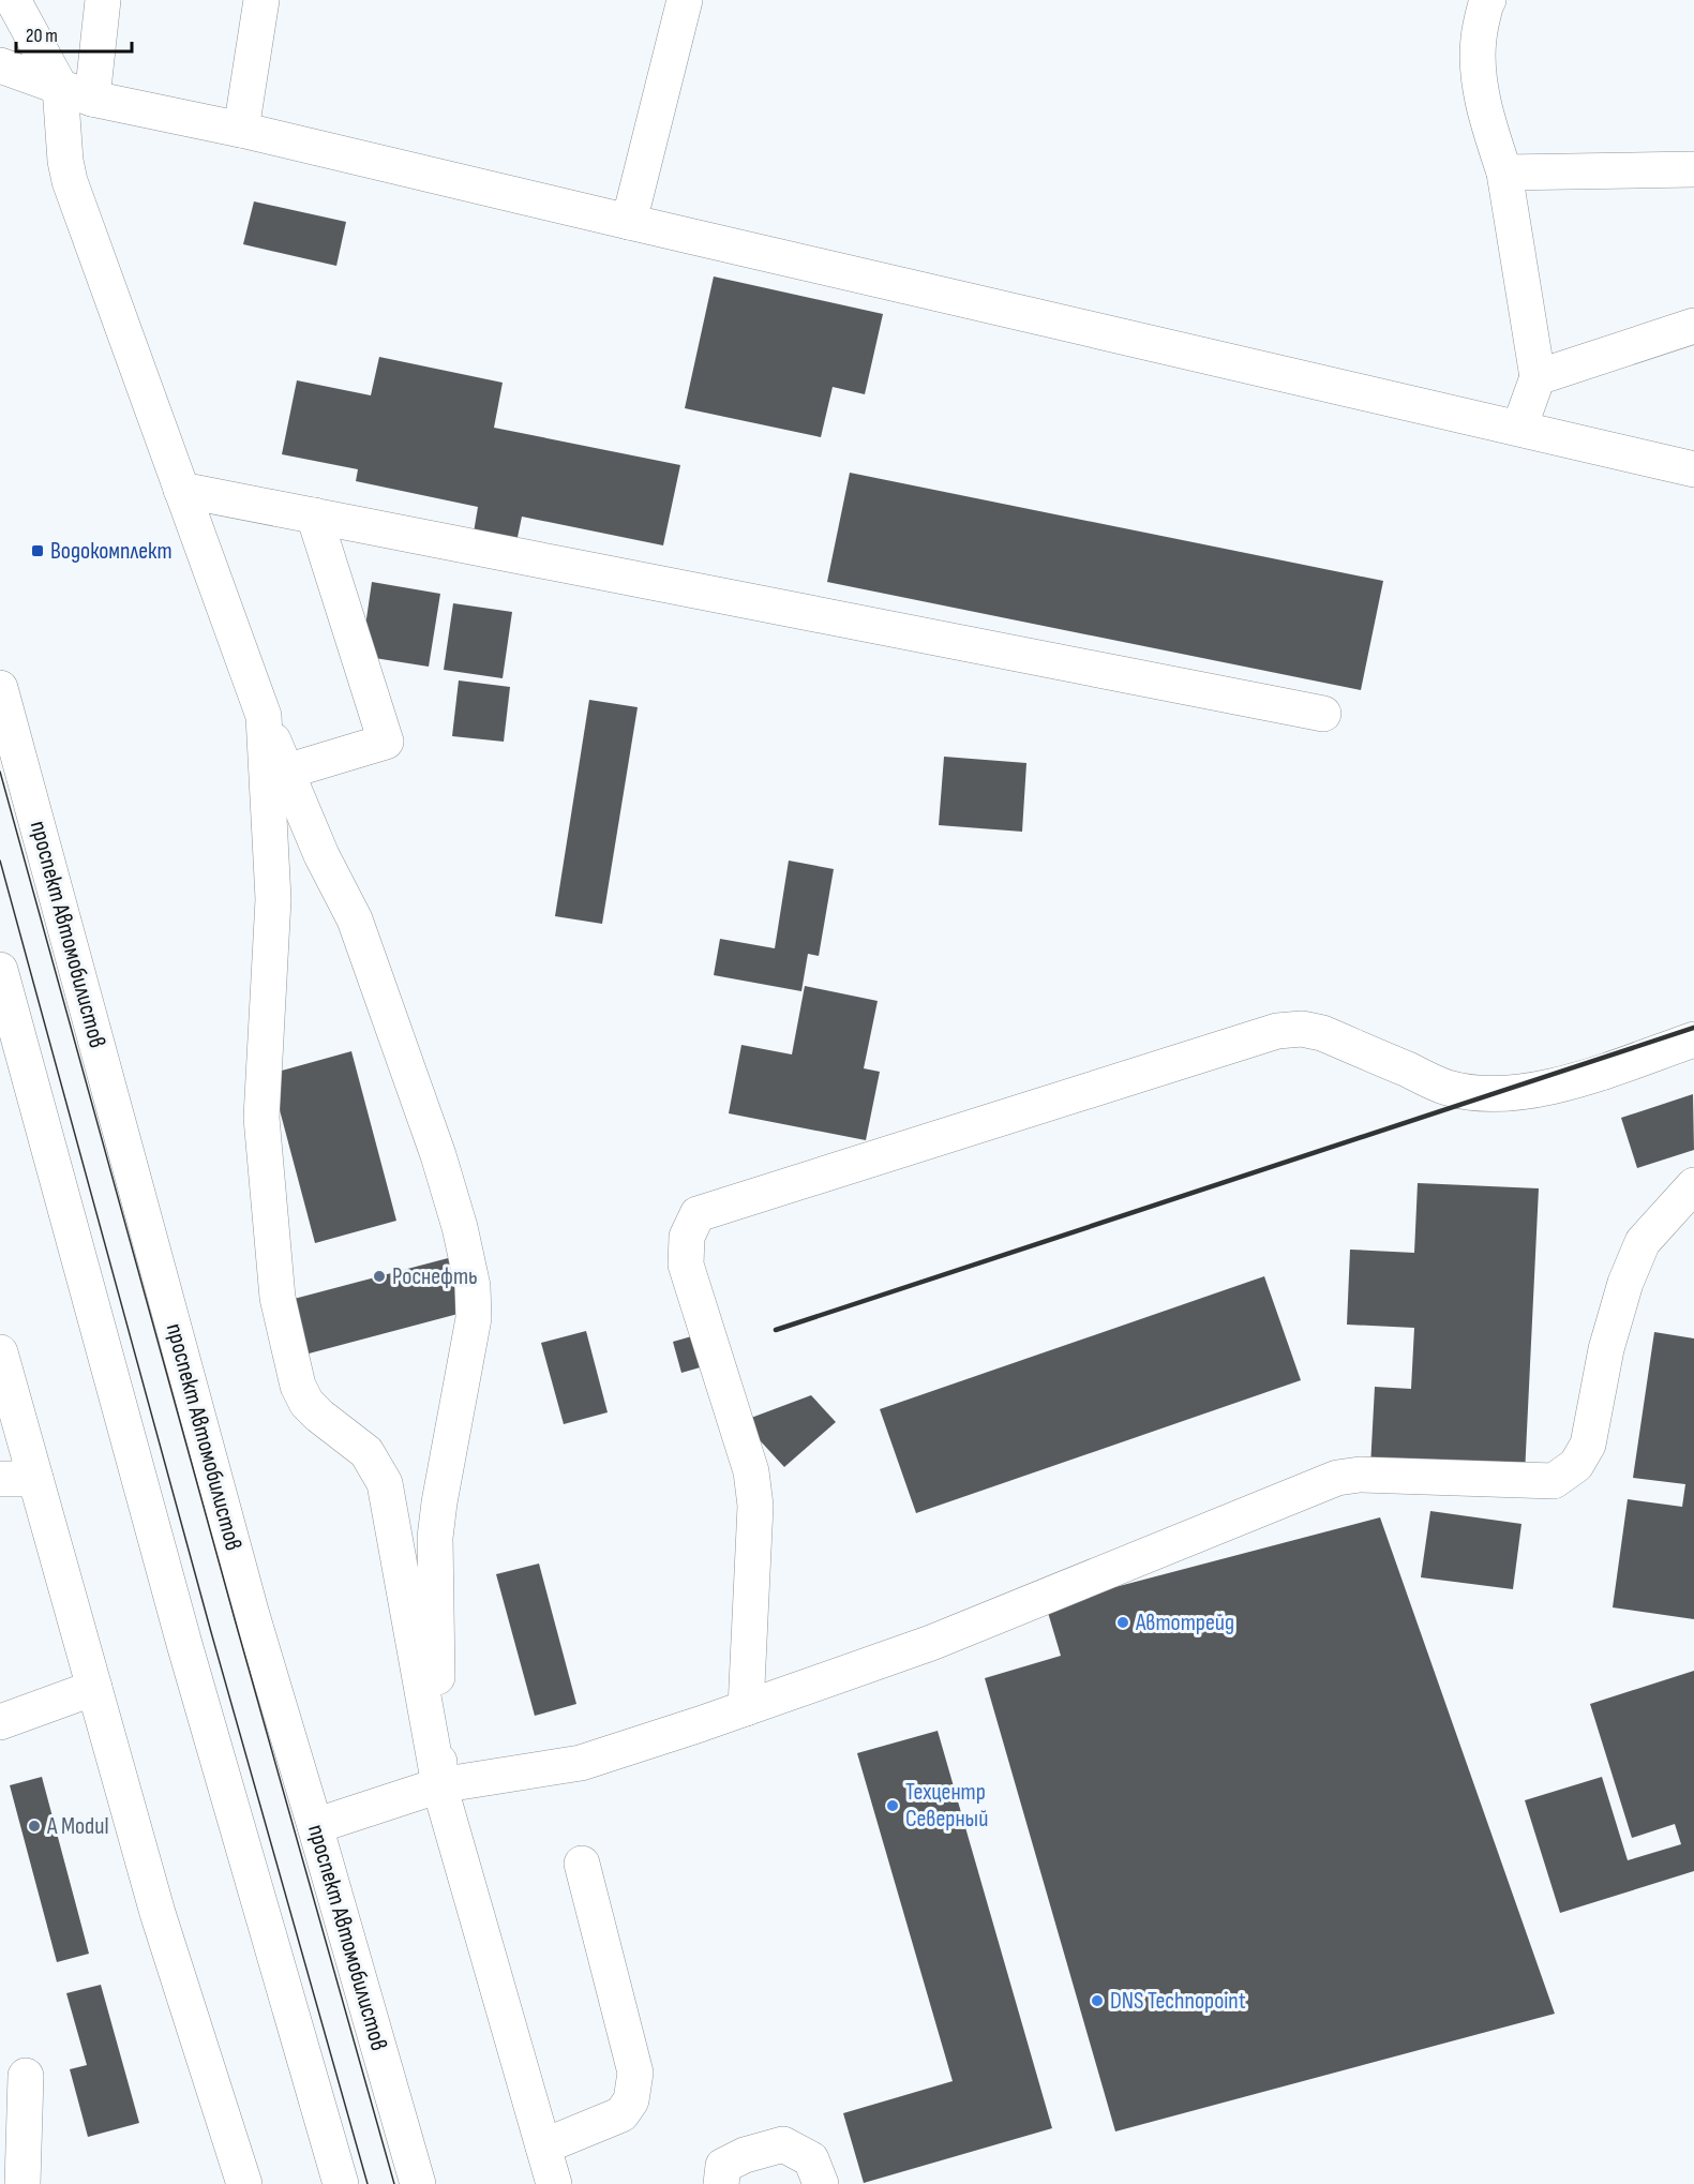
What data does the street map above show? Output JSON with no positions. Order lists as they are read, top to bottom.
{
  "streets": {
    "main road": ["проспект Автомобилистов"]
  },
  "places": {
    "transit": ["Водокомплект"],
    "other": [
      "Роснефть",
      "Автотрейд",
      "Техцентр Северный",
      "A Modul",
      "DNS Technopoint"
    ]
  },
  "scale_bar": "20 m"
}
